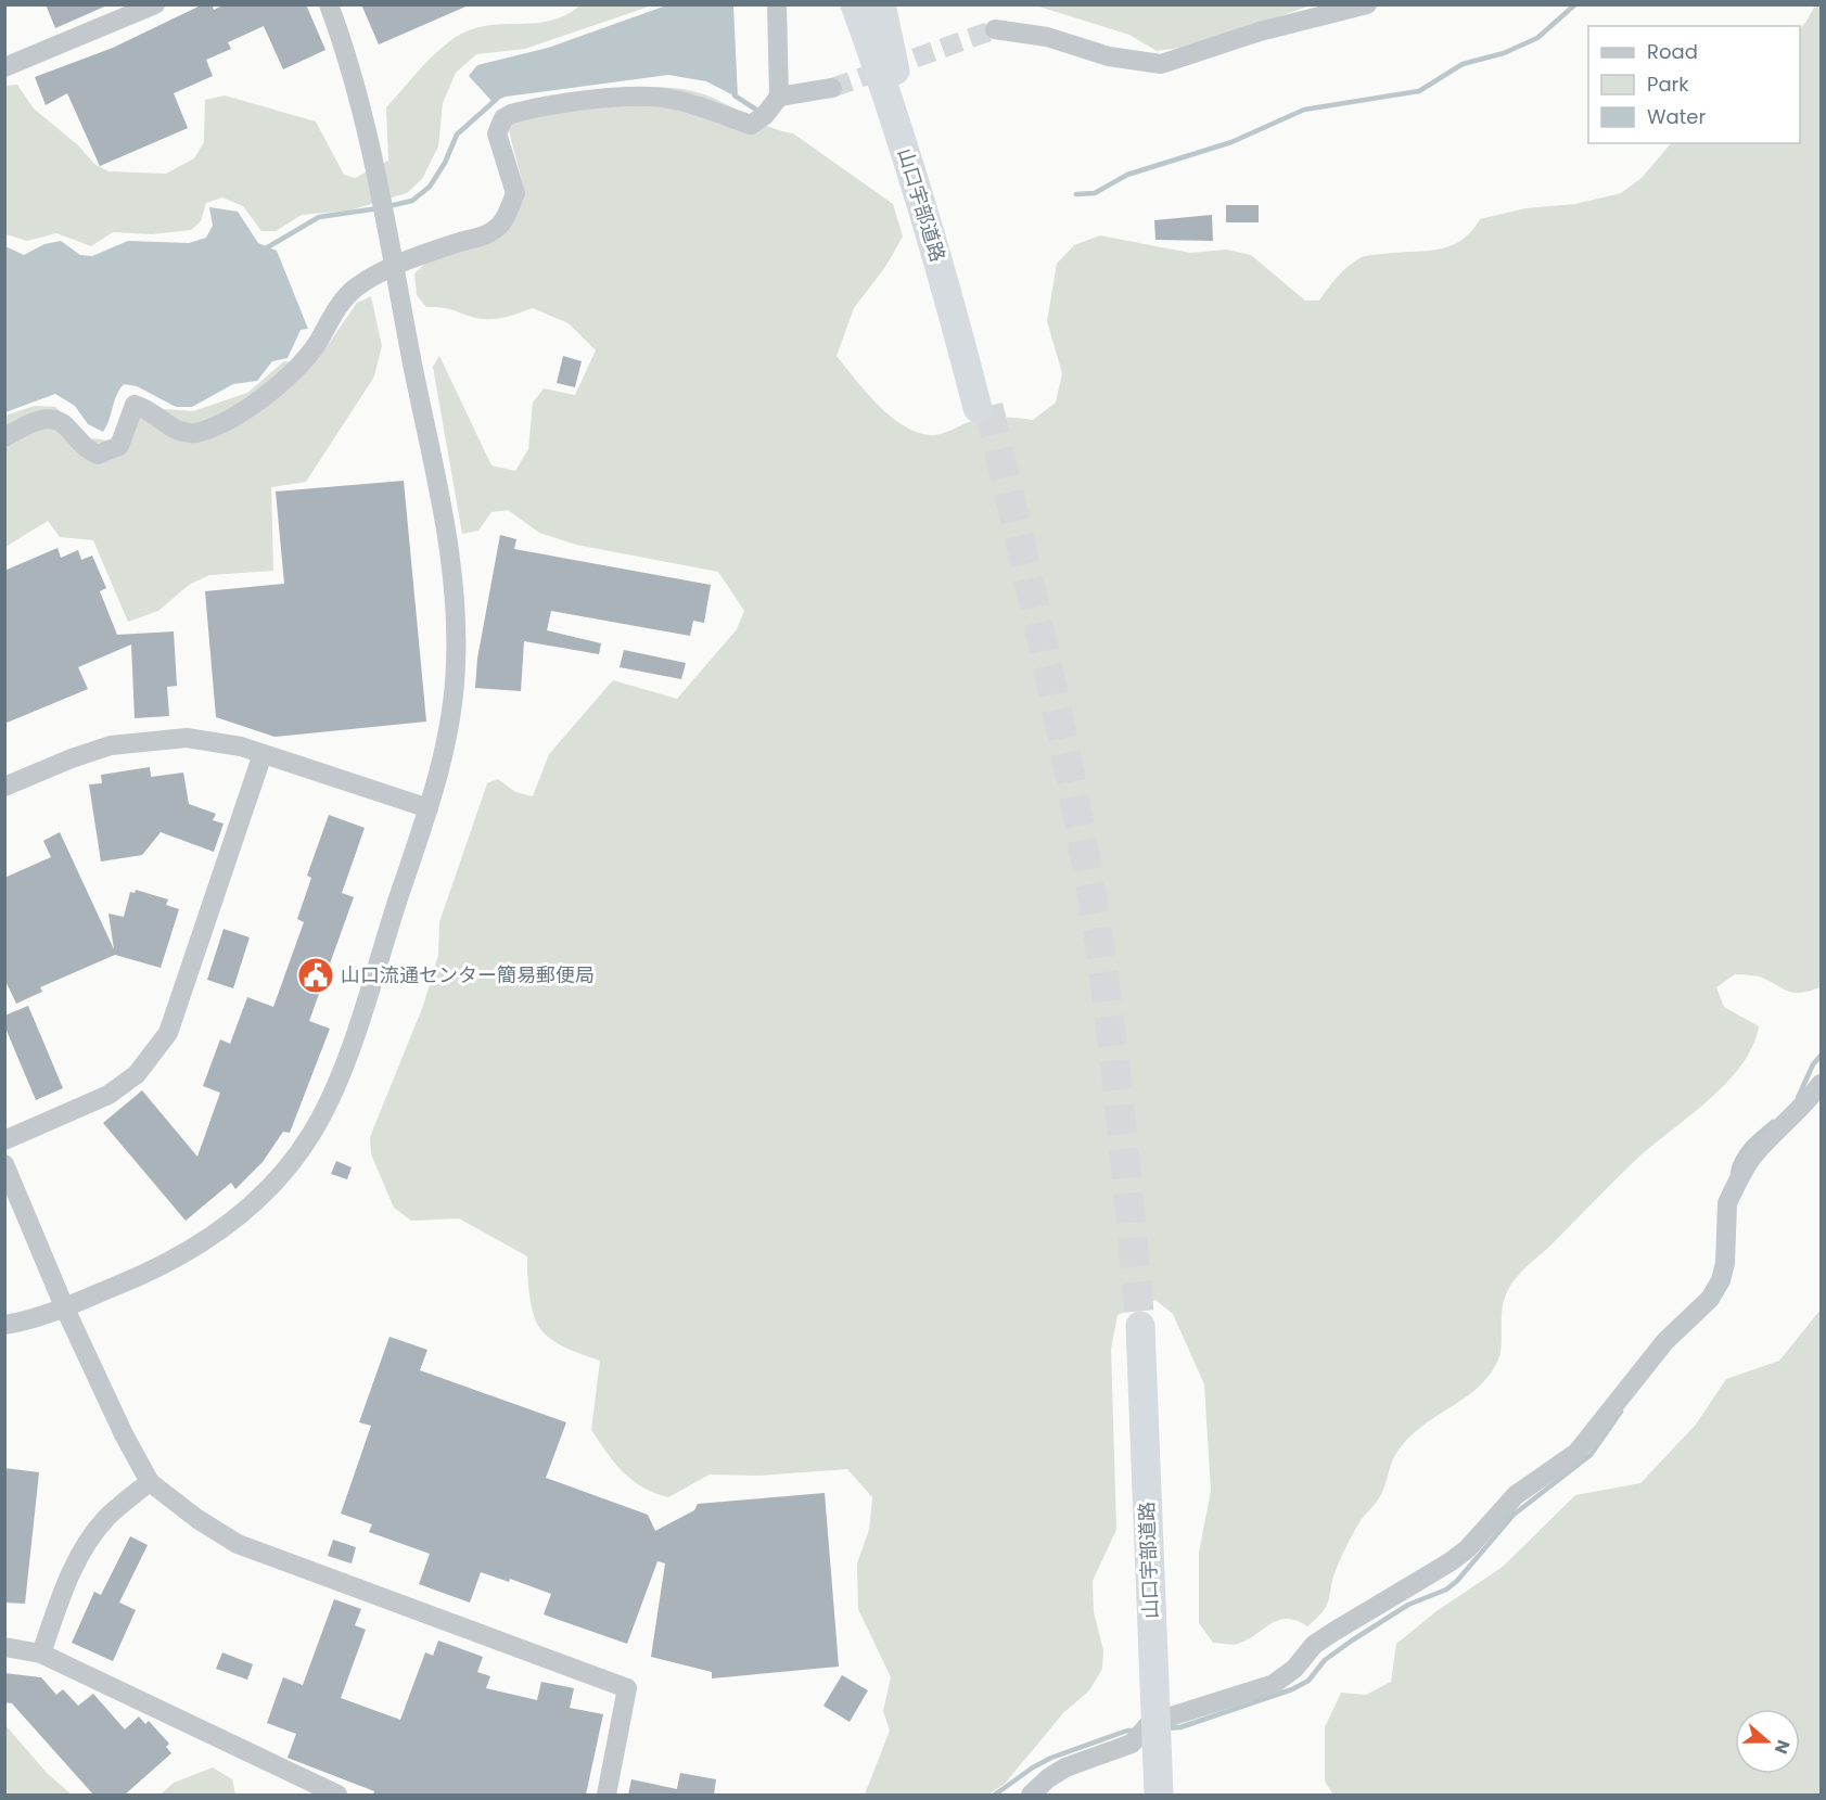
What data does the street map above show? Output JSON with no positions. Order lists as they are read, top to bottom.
{
  "streets": {
    "highway": ["山口宇部道路"]
  },
  "places": {
    "public building": ["山口流通センター簡易郵便局"]
  },
  "legend": ["Road", "Park", "Water"],
  "north": "right"
}
